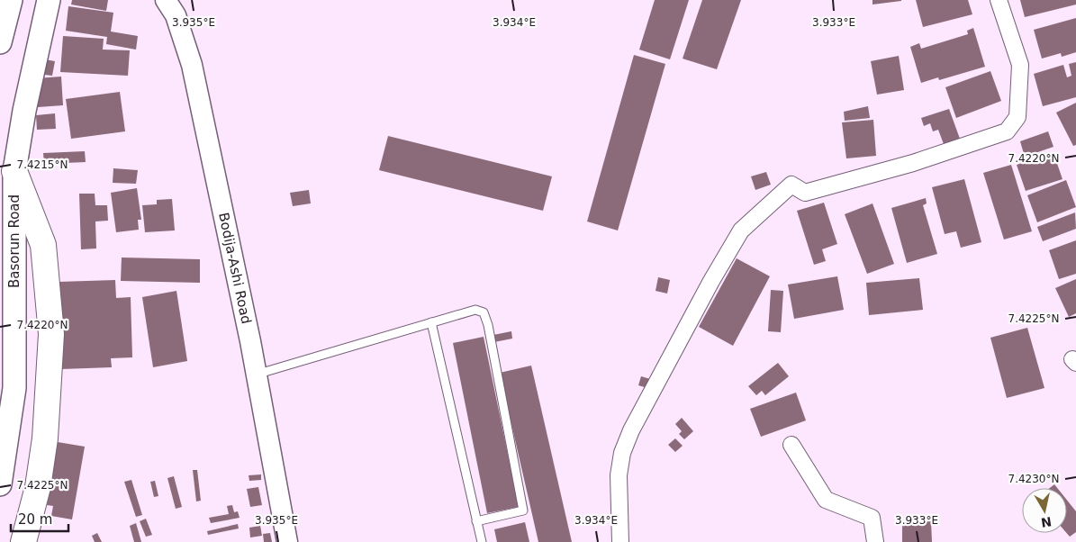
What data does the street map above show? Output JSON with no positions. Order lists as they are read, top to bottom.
{
  "streets": {
    "main road": ["Basorun Road"],
    "street": ["Bodija-Ashi Road"]
  },
  "scale_bar": "20 m",
  "north": "bottom",
  "coordinates": [
    "3.935°E",
    "3.934°E",
    "3.933°E",
    "7.4220°N",
    "7.4215°N",
    "7.4225°N",
    "7.4230°N"
  ]
}
